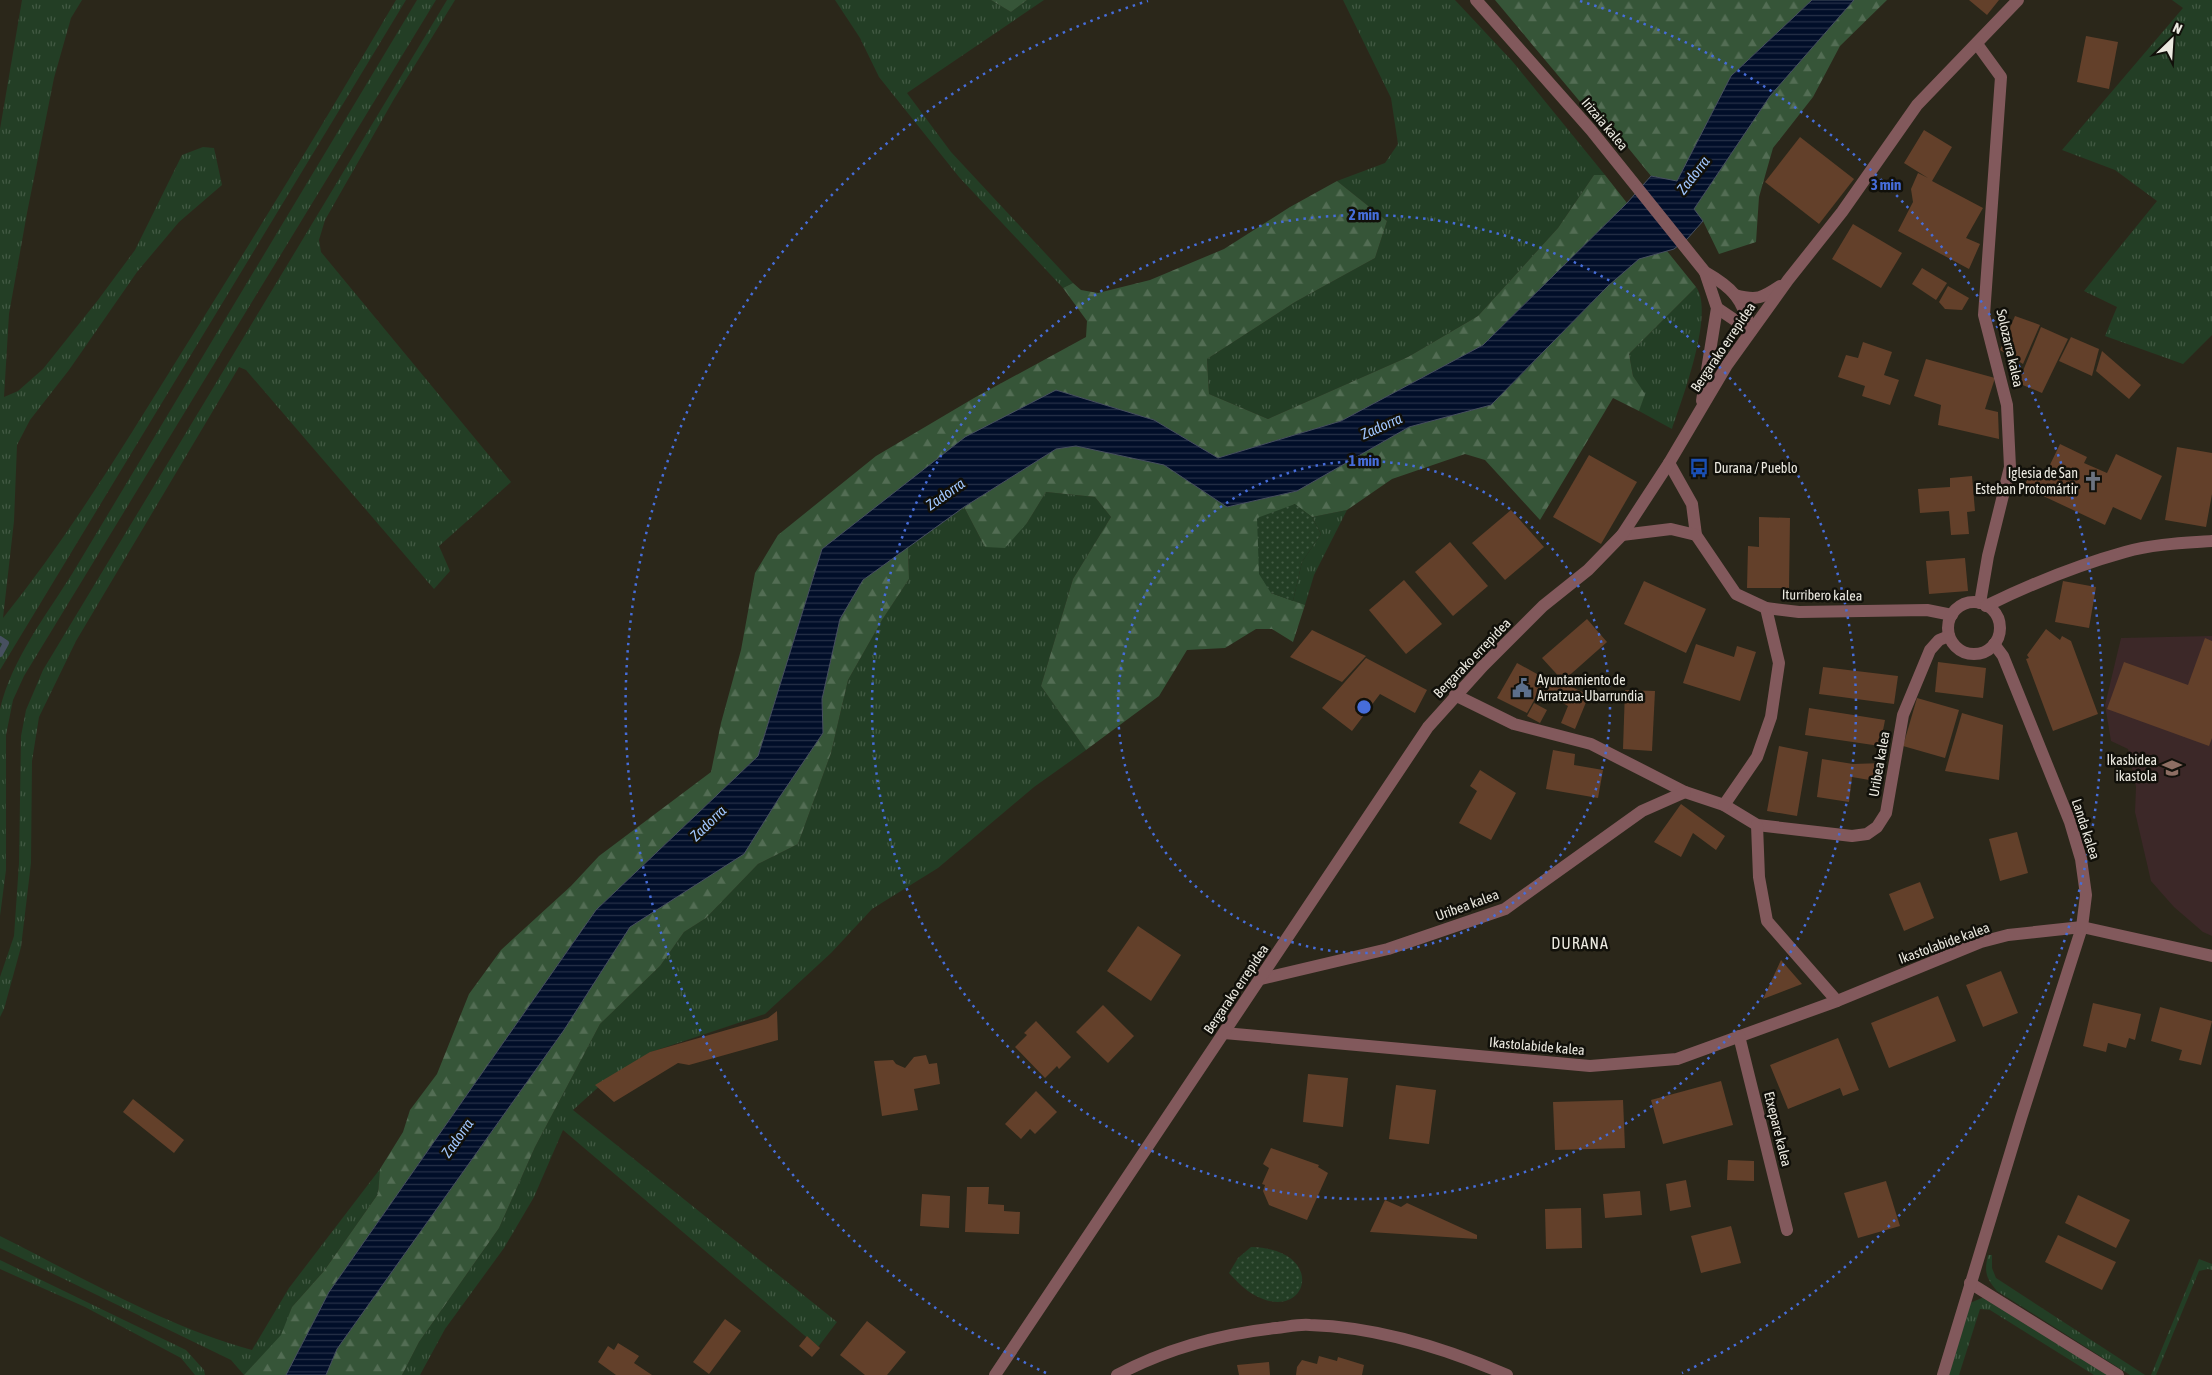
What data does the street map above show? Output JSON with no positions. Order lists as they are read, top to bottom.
{
  "streets": {
    "street": [
      "Irizaia kalea",
      "Bergarako errepidea",
      "Solozarra kalea",
      "Iturribero kalea",
      "Uribea kalea",
      "Landa kalea",
      "Ikastolabide kalea",
      "Etxepare kalea"
    ]
  },
  "crossings": [
    ["Irizaia kalea", "Bergarako errepidea"],
    ["Bergarako errepidea", "Solozarra kalea"],
    ["Bergarako errepidea", "Iturribero kalea"],
    ["Bergarako errepidea", "Uribea kalea"],
    ["Bergarako errepidea", "Ikastolabide kalea"],
    ["Solozarra kalea", "Iturribero kalea"],
    ["Solozarra kalea", "Uribea kalea"],
    ["Solozarra kalea", "Landa kalea"],
    ["Iturribero kalea", "Uribea kalea"],
    ["Iturribero kalea", "Landa kalea"],
    ["Uribea kalea", "Landa kalea"],
    ["Landa kalea", "Ikastolabide kalea"],
    ["Ikastolabide kalea", "Etxepare kalea"]
  ],
  "districts": ["DURANA"],
  "water": ["Zadorra"],
  "places": {
    "bus stop": ["Durana / Pueblo"],
    "church": ["Iglesia de San Esteban Protomártir"],
    "public building": ["Ayuntamiento de Arratzua-Ubarrundia"],
    "school or university": ["Ikasbidea ikastola"]
  },
  "north": "top right",
  "rings": ["3 min", "2 min", "1 min"]
}
